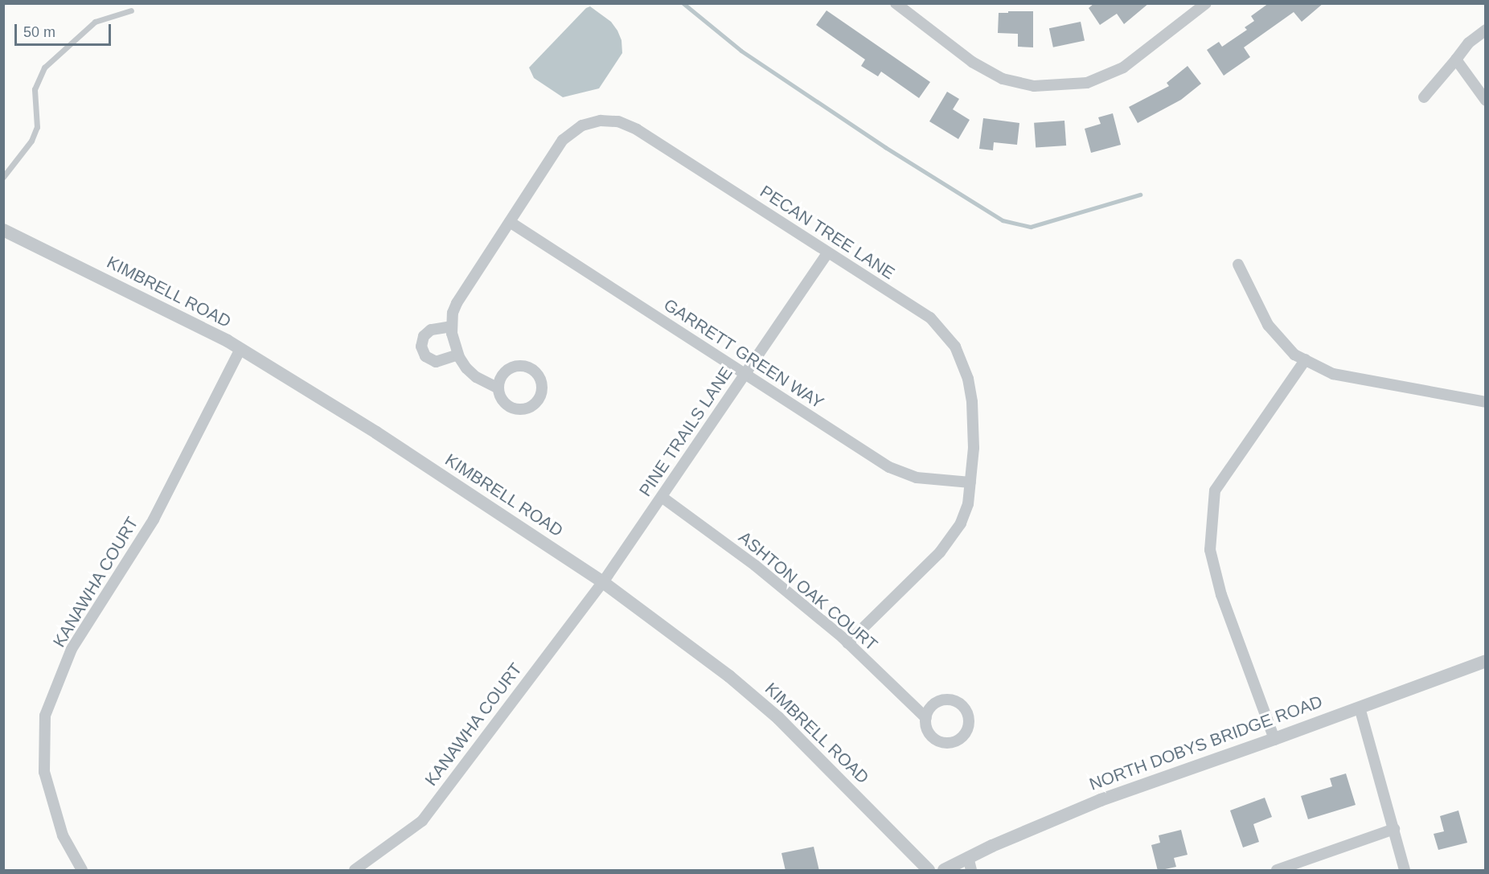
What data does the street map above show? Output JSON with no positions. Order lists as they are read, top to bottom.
{
  "streets": {
    "street": [
      "PECAN TREE LANE",
      "KIMBRELL ROAD",
      "GARRETT GREEN WAY",
      "PINE TRAILS LANE",
      "KANAWHA COURT",
      "ASHTON OAK COURT",
      "NORTH DOBYS BRIDGE ROAD"
    ]
  },
  "crossings": [
    ["PECAN TREE LANE", "GARRETT GREEN WAY"],
    ["PECAN TREE LANE", "PINE TRAILS LANE"],
    ["PECAN TREE LANE", "ASHTON OAK COURT"],
    ["KIMBRELL ROAD", "PINE TRAILS LANE"],
    ["KIMBRELL ROAD", "KANAWHA COURT"],
    ["GARRETT GREEN WAY", "PINE TRAILS LANE"],
    ["PINE TRAILS LANE", "KANAWHA COURT"],
    ["PINE TRAILS LANE", "ASHTON OAK COURT"]
  ],
  "scale_bar": "50 m"
}
